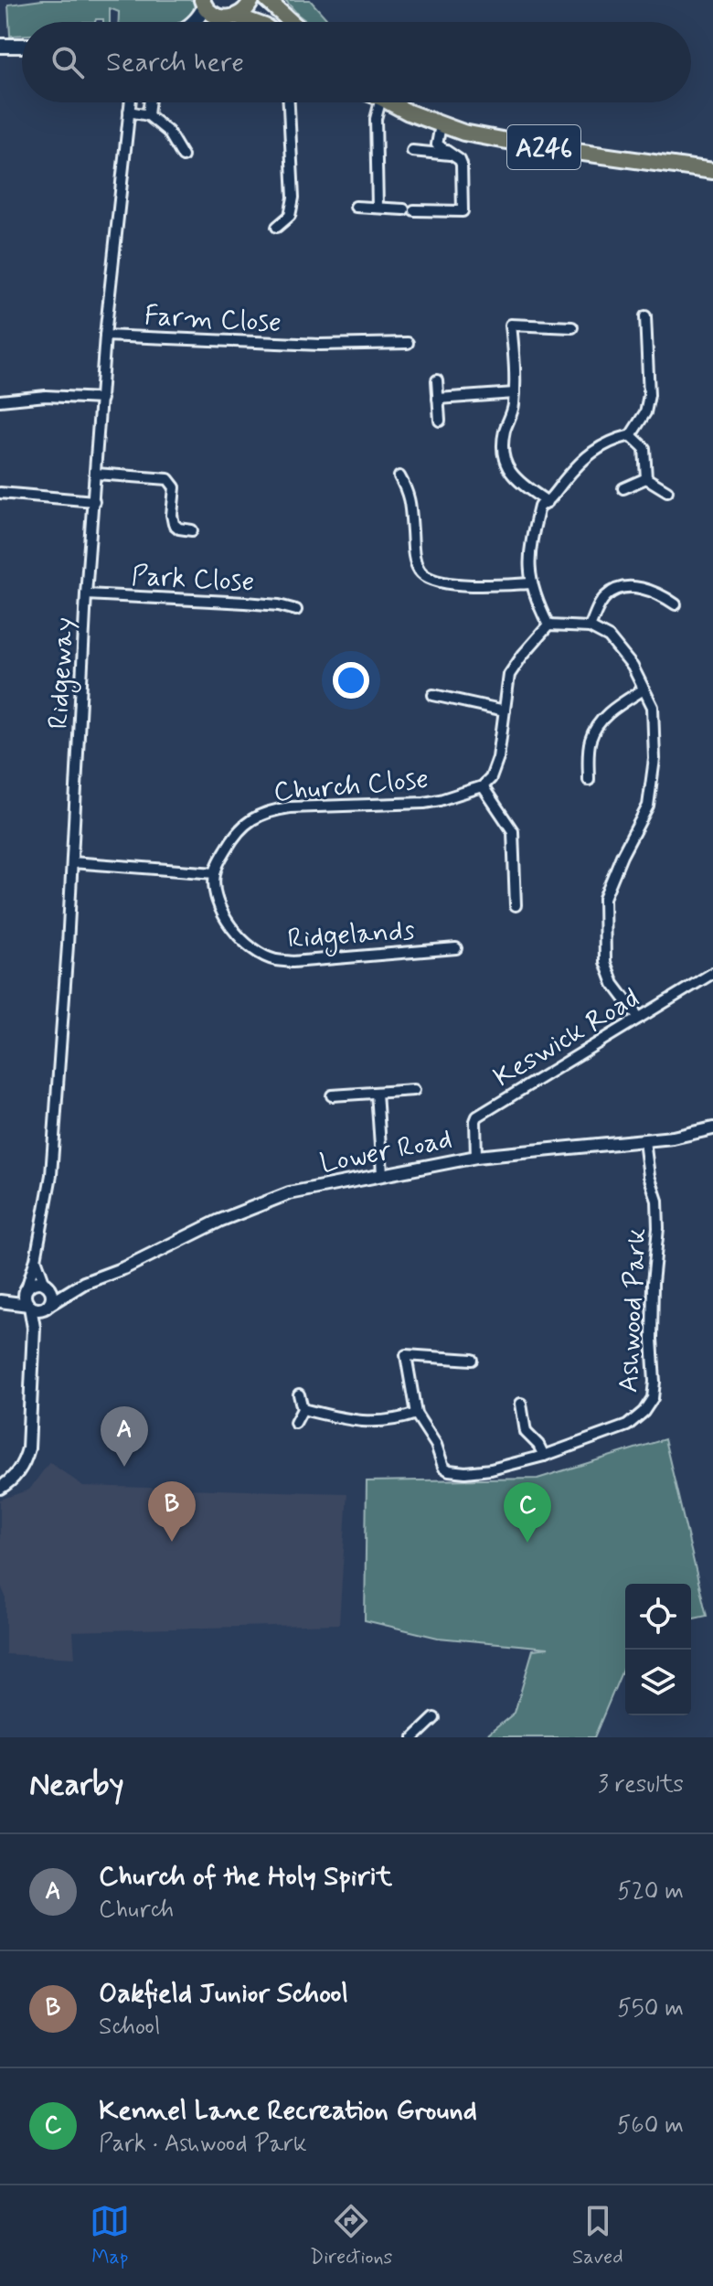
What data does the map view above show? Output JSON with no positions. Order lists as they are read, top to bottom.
{
  "streets": {
    "main road": ["A246"],
    "street": [
      "Farm Close",
      "Park Close",
      "Ridgeway",
      "Church Close",
      "Ridgelands",
      "Keswick Road",
      "Lower Road",
      "Ashwood Park"
    ]
  },
  "crossings": [
    ["Farm Close", "Ridgeway"],
    ["Park Close", "Ridgeway"],
    ["Ridgeway", "Lower Road"],
    ["Church Close", "Ridgelands"],
    ["Keswick Road", "Lower Road"],
    ["Lower Road", "Ashwood Park"]
  ],
  "page": {
    "search": "Search here",
    "pins": ["A", "B", "C"],
    "heading": ["Nearby", "3 results"],
    "list": [
      {
        "mark": "A",
        "name": "Church of the Holy Spirit",
        "note": "Church",
        "value": "520 m"
      },
      {
        "mark": "B",
        "name": "Oakfield Junior School",
        "note": "School",
        "value": "550 m"
      },
      {
        "mark": "C",
        "name": "Kennel Lane Recreation Ground",
        "note": "Park · Ashwood Park",
        "value": "560 m"
      }
    ],
    "nav": ["Map", "Directions", "Saved"]
  }
}
